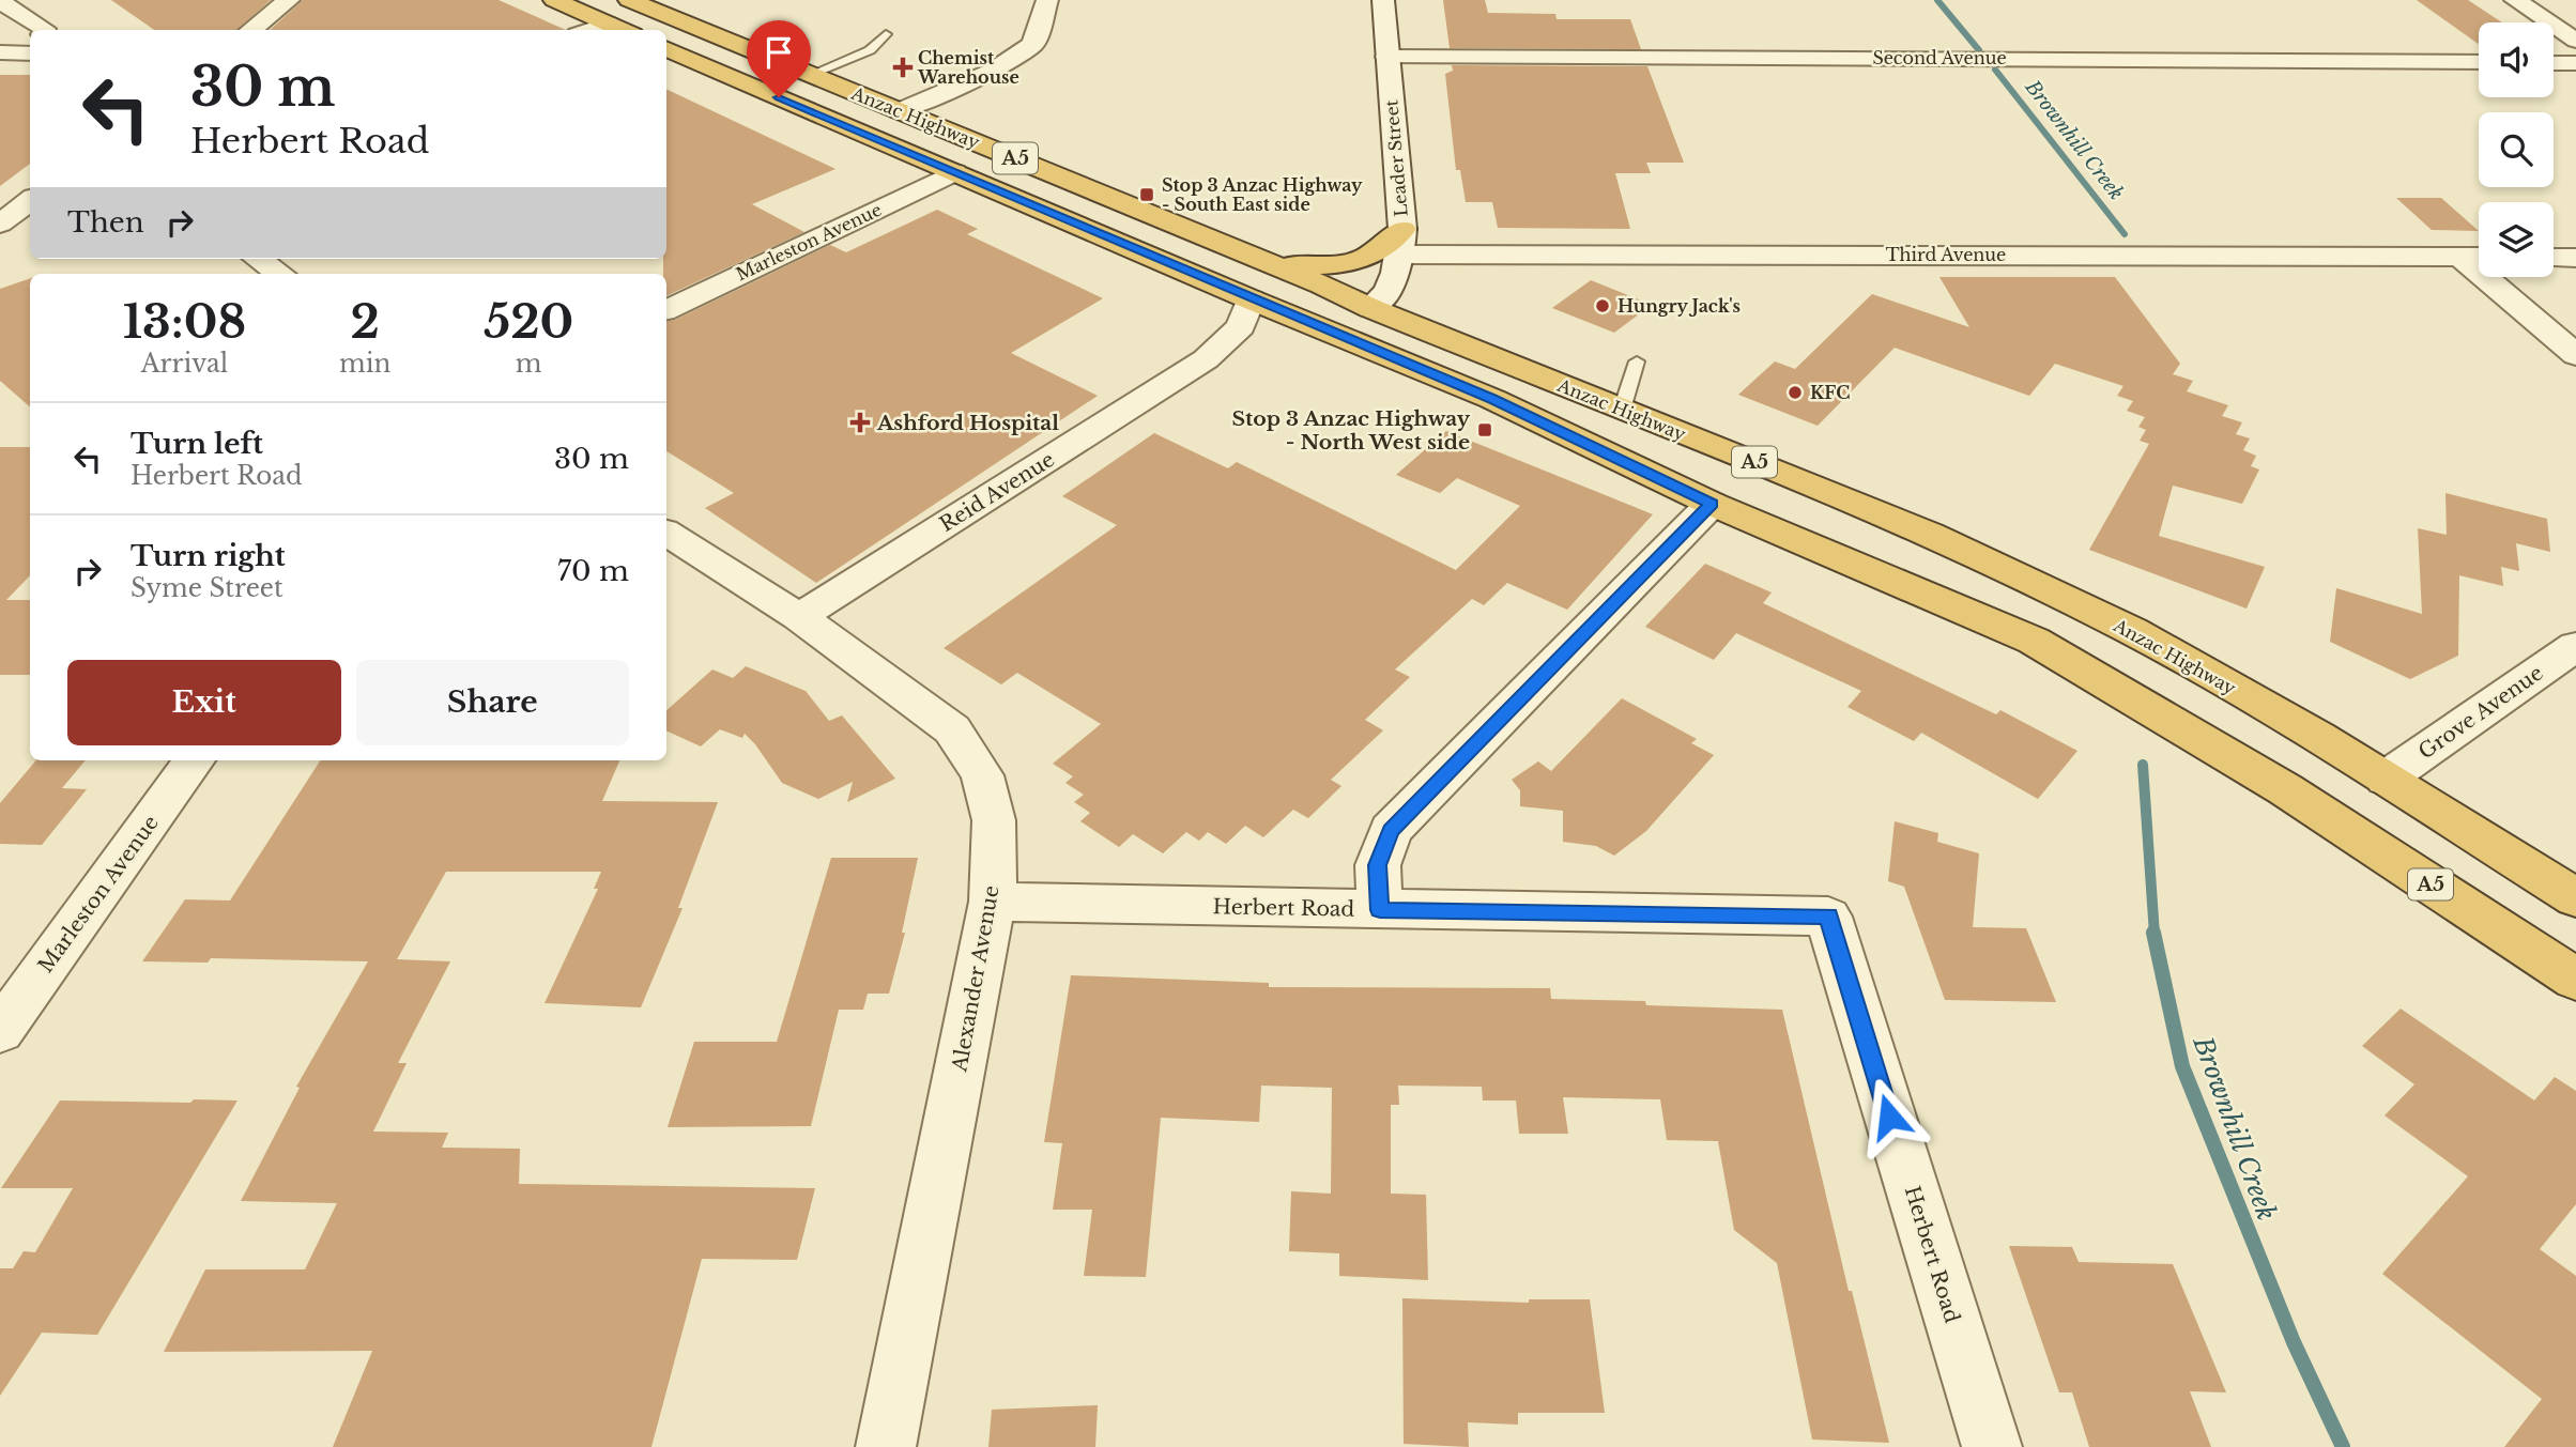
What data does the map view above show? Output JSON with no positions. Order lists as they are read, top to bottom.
{
  "streets": {
    "highway": ["Anzac Highway", "A5"],
    "street": [
      "Second Avenue",
      "Leader Street",
      "Marleston Avenue",
      "Third Avenue",
      "Reid Avenue",
      "Grove Avenue",
      "Herbert Road",
      "Alexander Avenue"
    ]
  },
  "crossings": [
    ["Second Avenue", "Leader Street"],
    ["Anzac Highway", "Leader Street"],
    ["Anzac Highway", "Marleston Avenue"],
    ["Anzac Highway", "Reid Avenue"],
    ["Anzac Highway", "Grove Avenue"],
    ["Leader Street", "Third Avenue"],
    ["Reid Avenue", "Alexander Avenue"],
    ["Herbert Road", "Alexander Avenue"]
  ],
  "water": ["Brownhill Creek"],
  "places": {
    "health": ["Chemist Warehouse", "Ashford Hospital"],
    "transit": ["Stop 3 Anzac Highway - South East side", "Stop 3 Anzac Highway - North West side"],
    "other": ["Hungry Jack's", "KFC"]
  },
  "page": {
    "turn": ["30 m", "Herbert Road"],
    "then": "Then",
    "eta": [
      "13:08",
      "Arrival",
      "2",
      "min",
      "520",
      "m"
    ],
    "list": [
      {
        "name": "Turn left",
        "note": "Herbert Road",
        "value": "30 m"
      },
      {
        "name": "Turn right",
        "note": "Syme Street",
        "value": "70 m"
      }
    ],
    "buttons": ["Exit", "Share"]
  }
}
